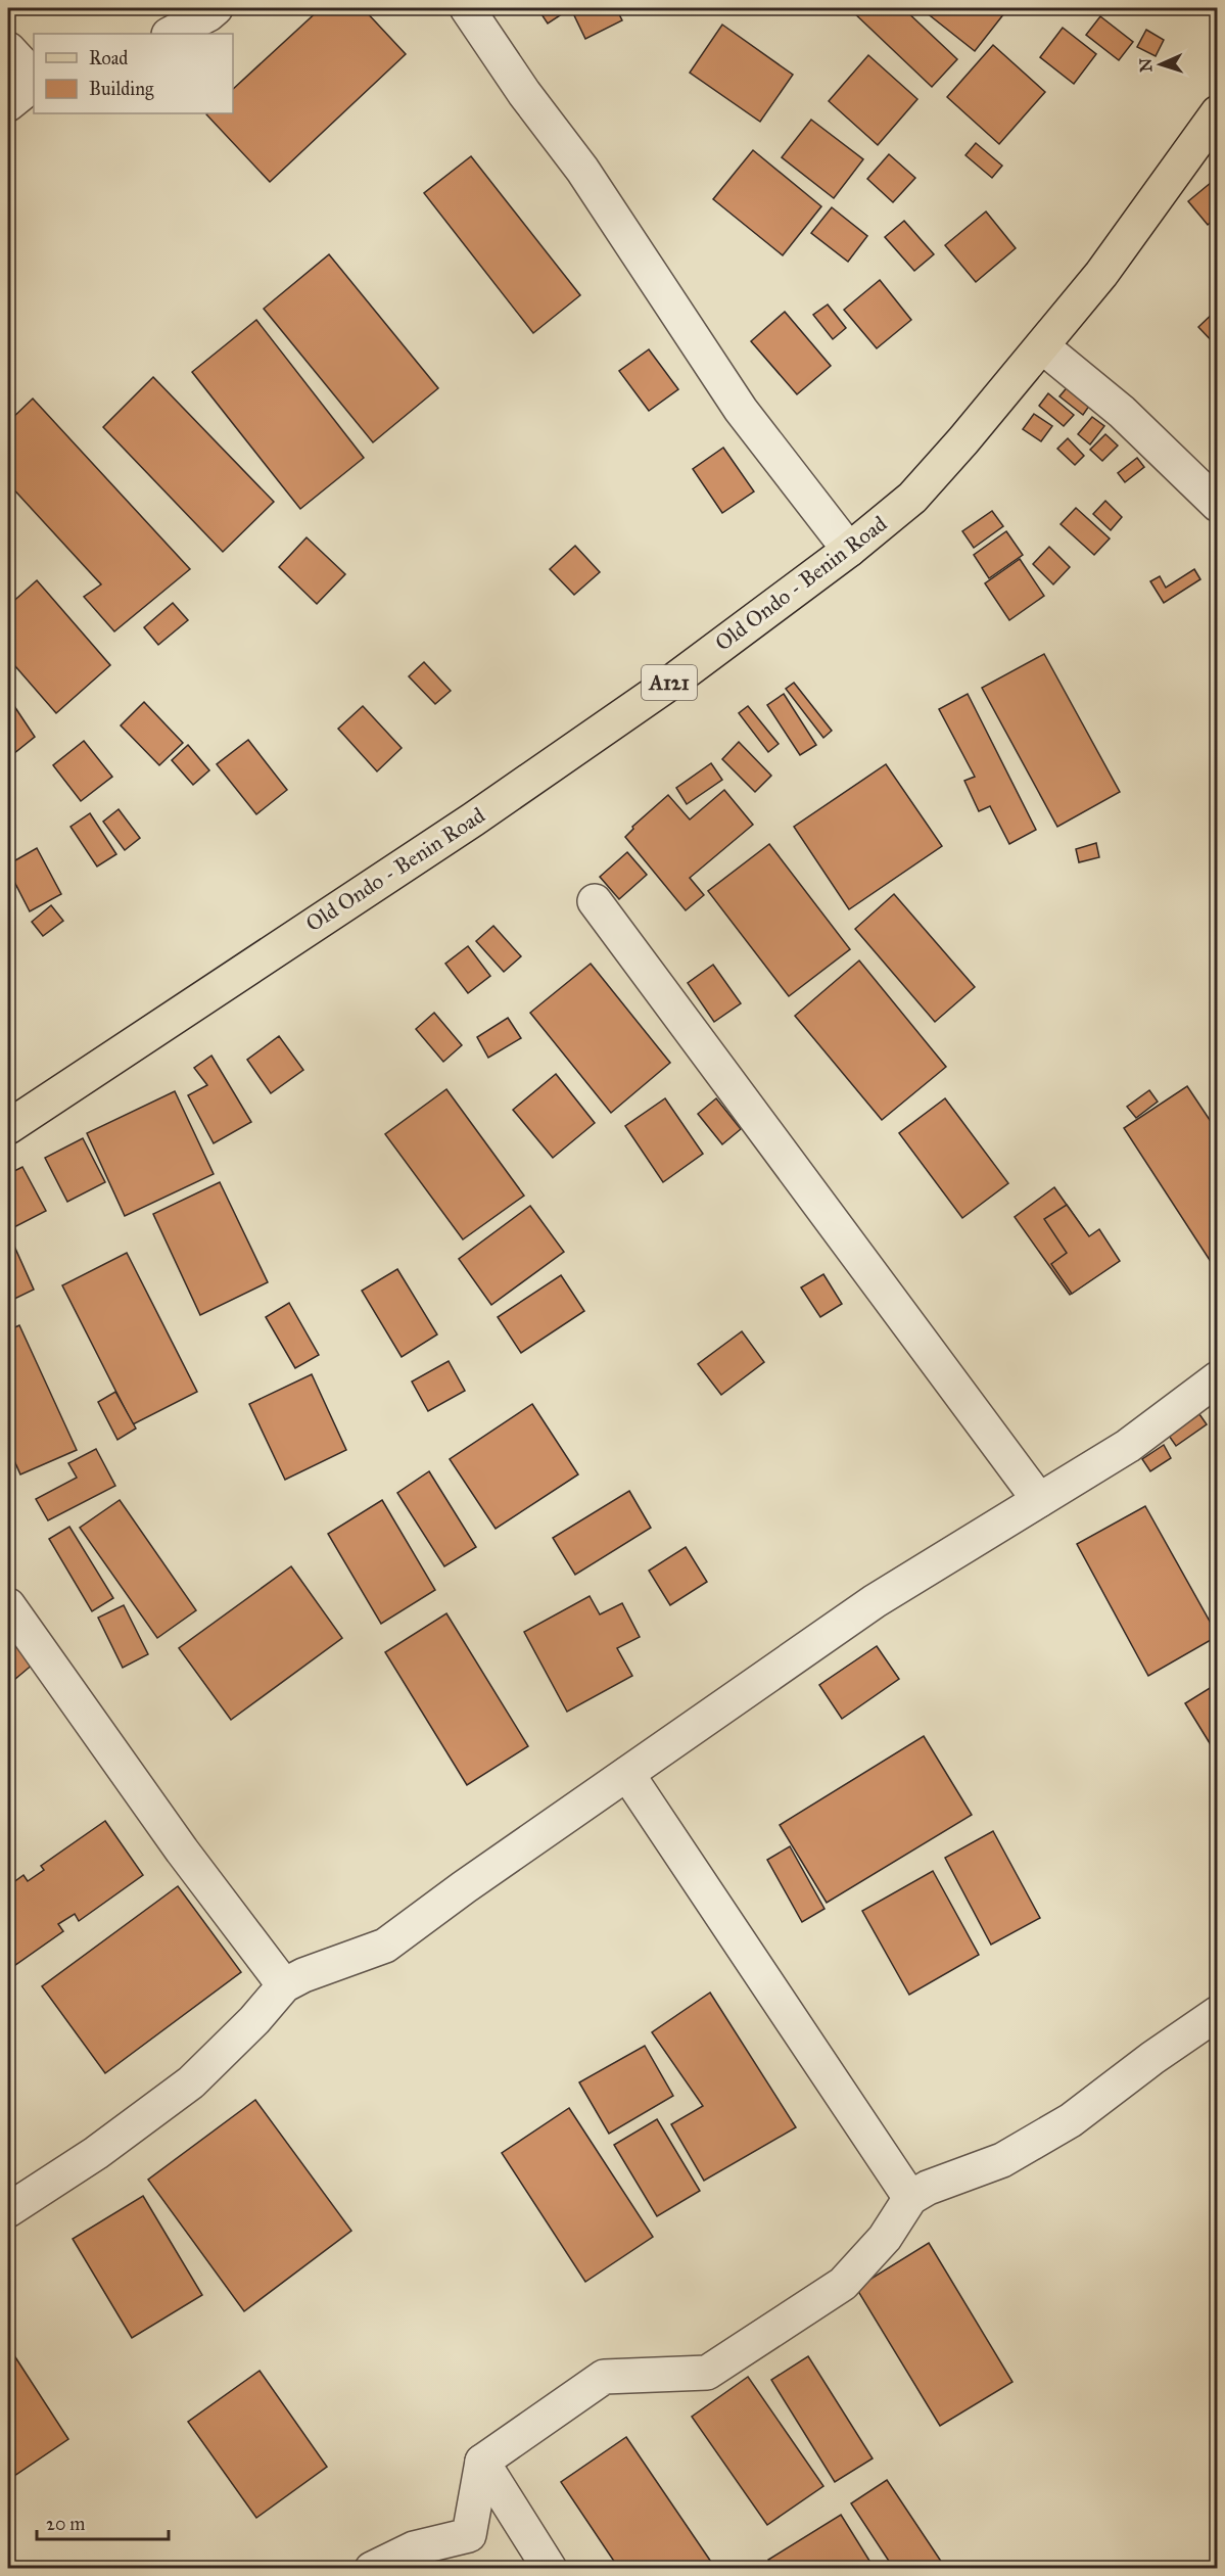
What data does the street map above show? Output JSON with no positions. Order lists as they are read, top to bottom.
{
  "streets": {
    "main road": ["Old Ondo - Benin Road", "A121"]
  },
  "legend": ["Road", "Building"],
  "scale_bar": "20 m",
  "north": "left"
}
